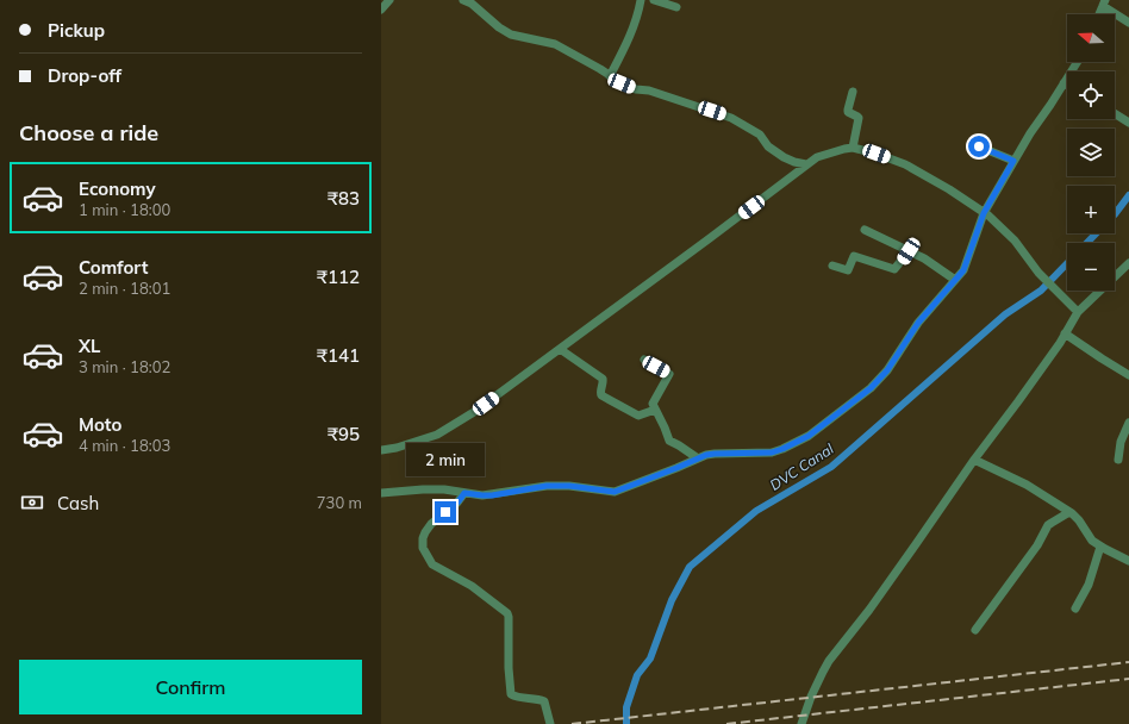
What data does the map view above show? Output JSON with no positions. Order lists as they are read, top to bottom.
{
  "water": ["DVC Canal"],
  "north": "left",
  "page": {
    "banner": ["Pickup", "Drop-off"],
    "map_buttons": ["+", "−"],
    "heading": "Choose a ride",
    "list": [
      {
        "name": "Economy",
        "note": "1 min · 18:00",
        "value": "₹83"
      },
      {
        "name": "Comfort",
        "note": "2 min · 18:01",
        "value": "₹112"
      },
      {
        "name": "XL",
        "note": "3 min · 18:02",
        "value": "₹141"
      },
      {
        "name": "Moto",
        "note": "4 min · 18:03",
        "value": "₹95"
      }
    ],
    "bubble": "2 min",
    "pay": ["Cash", "730 m"],
    "buttons": "Confirm"
  }
}
